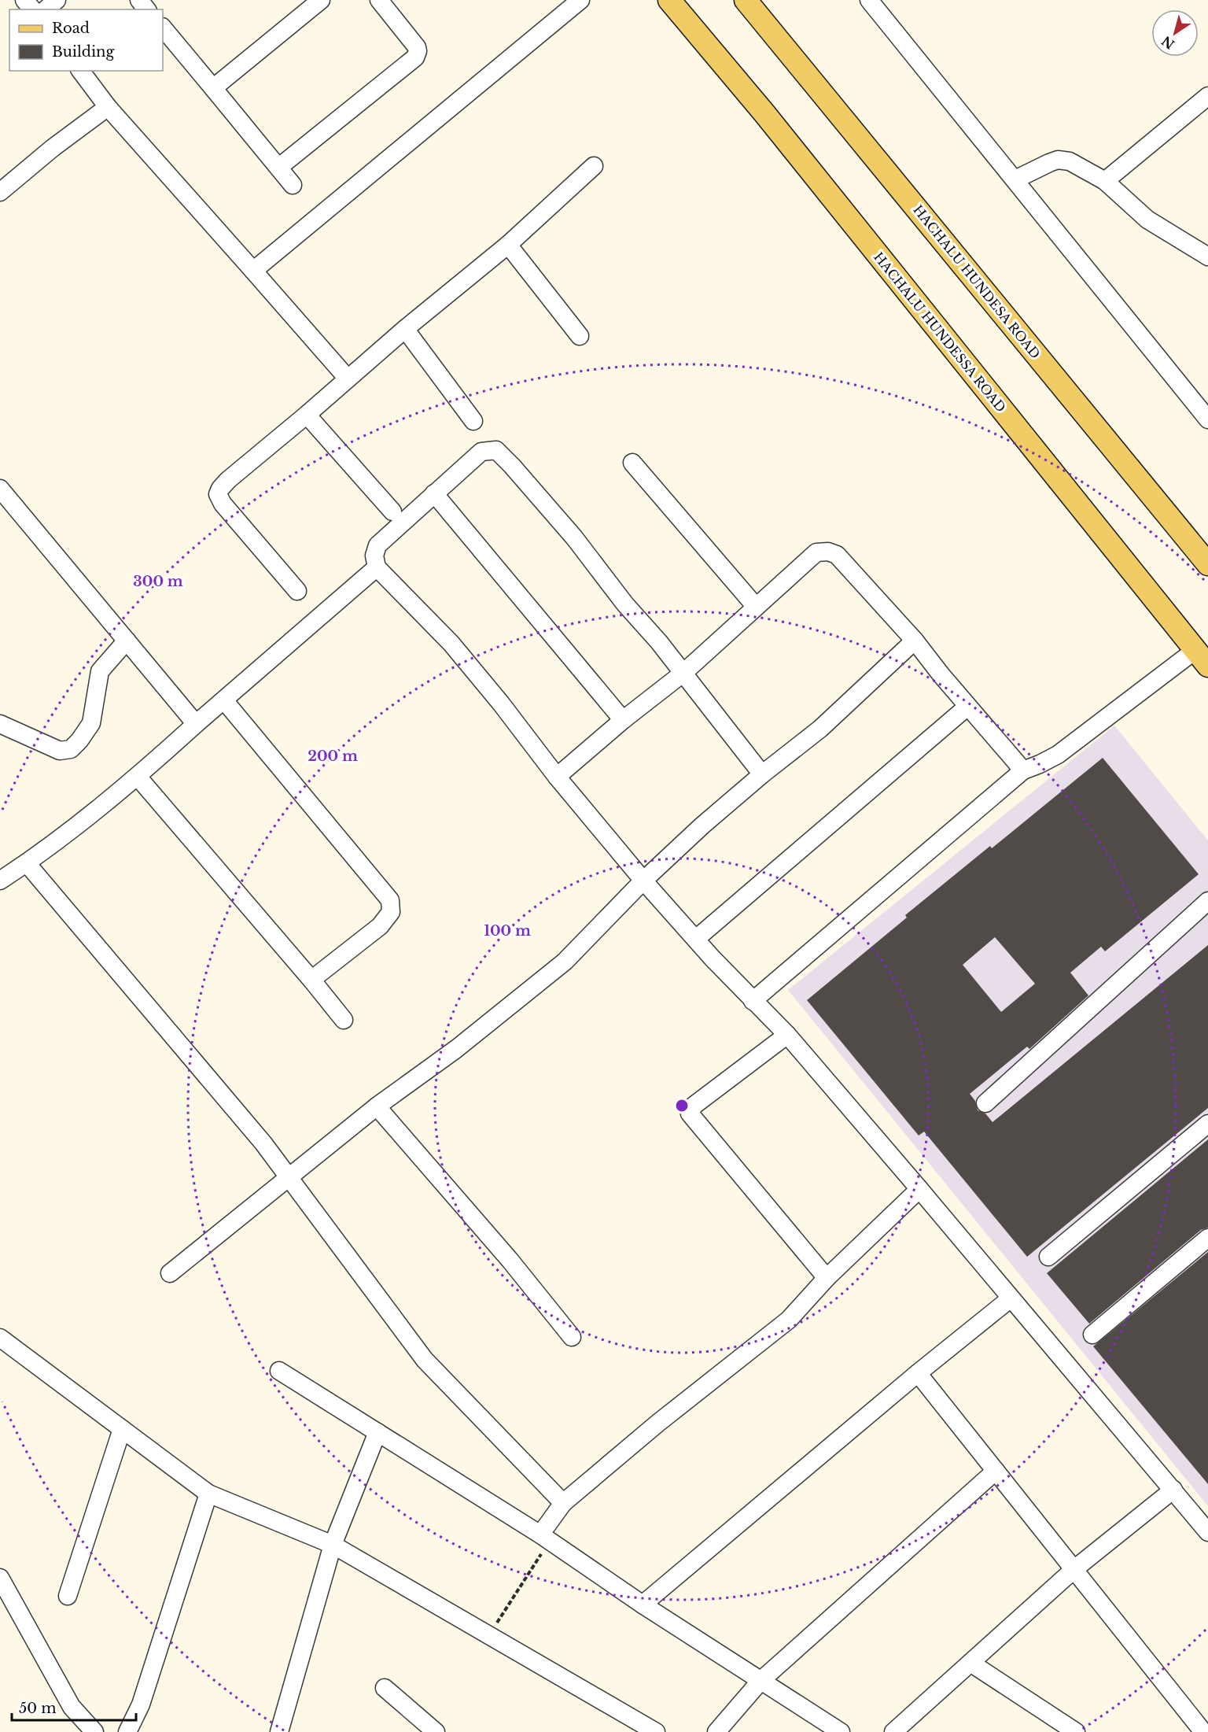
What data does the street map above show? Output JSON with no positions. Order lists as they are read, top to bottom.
{
  "streets": {
    "main road": ["HACHALU HUNDESA ROAD", "HACHALU HUNDESSA ROAD"]
  },
  "legend": ["Road", "Building"],
  "scale_bar": "50 m",
  "north": "bottom left",
  "rings": ["300 m", "200 m", "100 m"]
}
